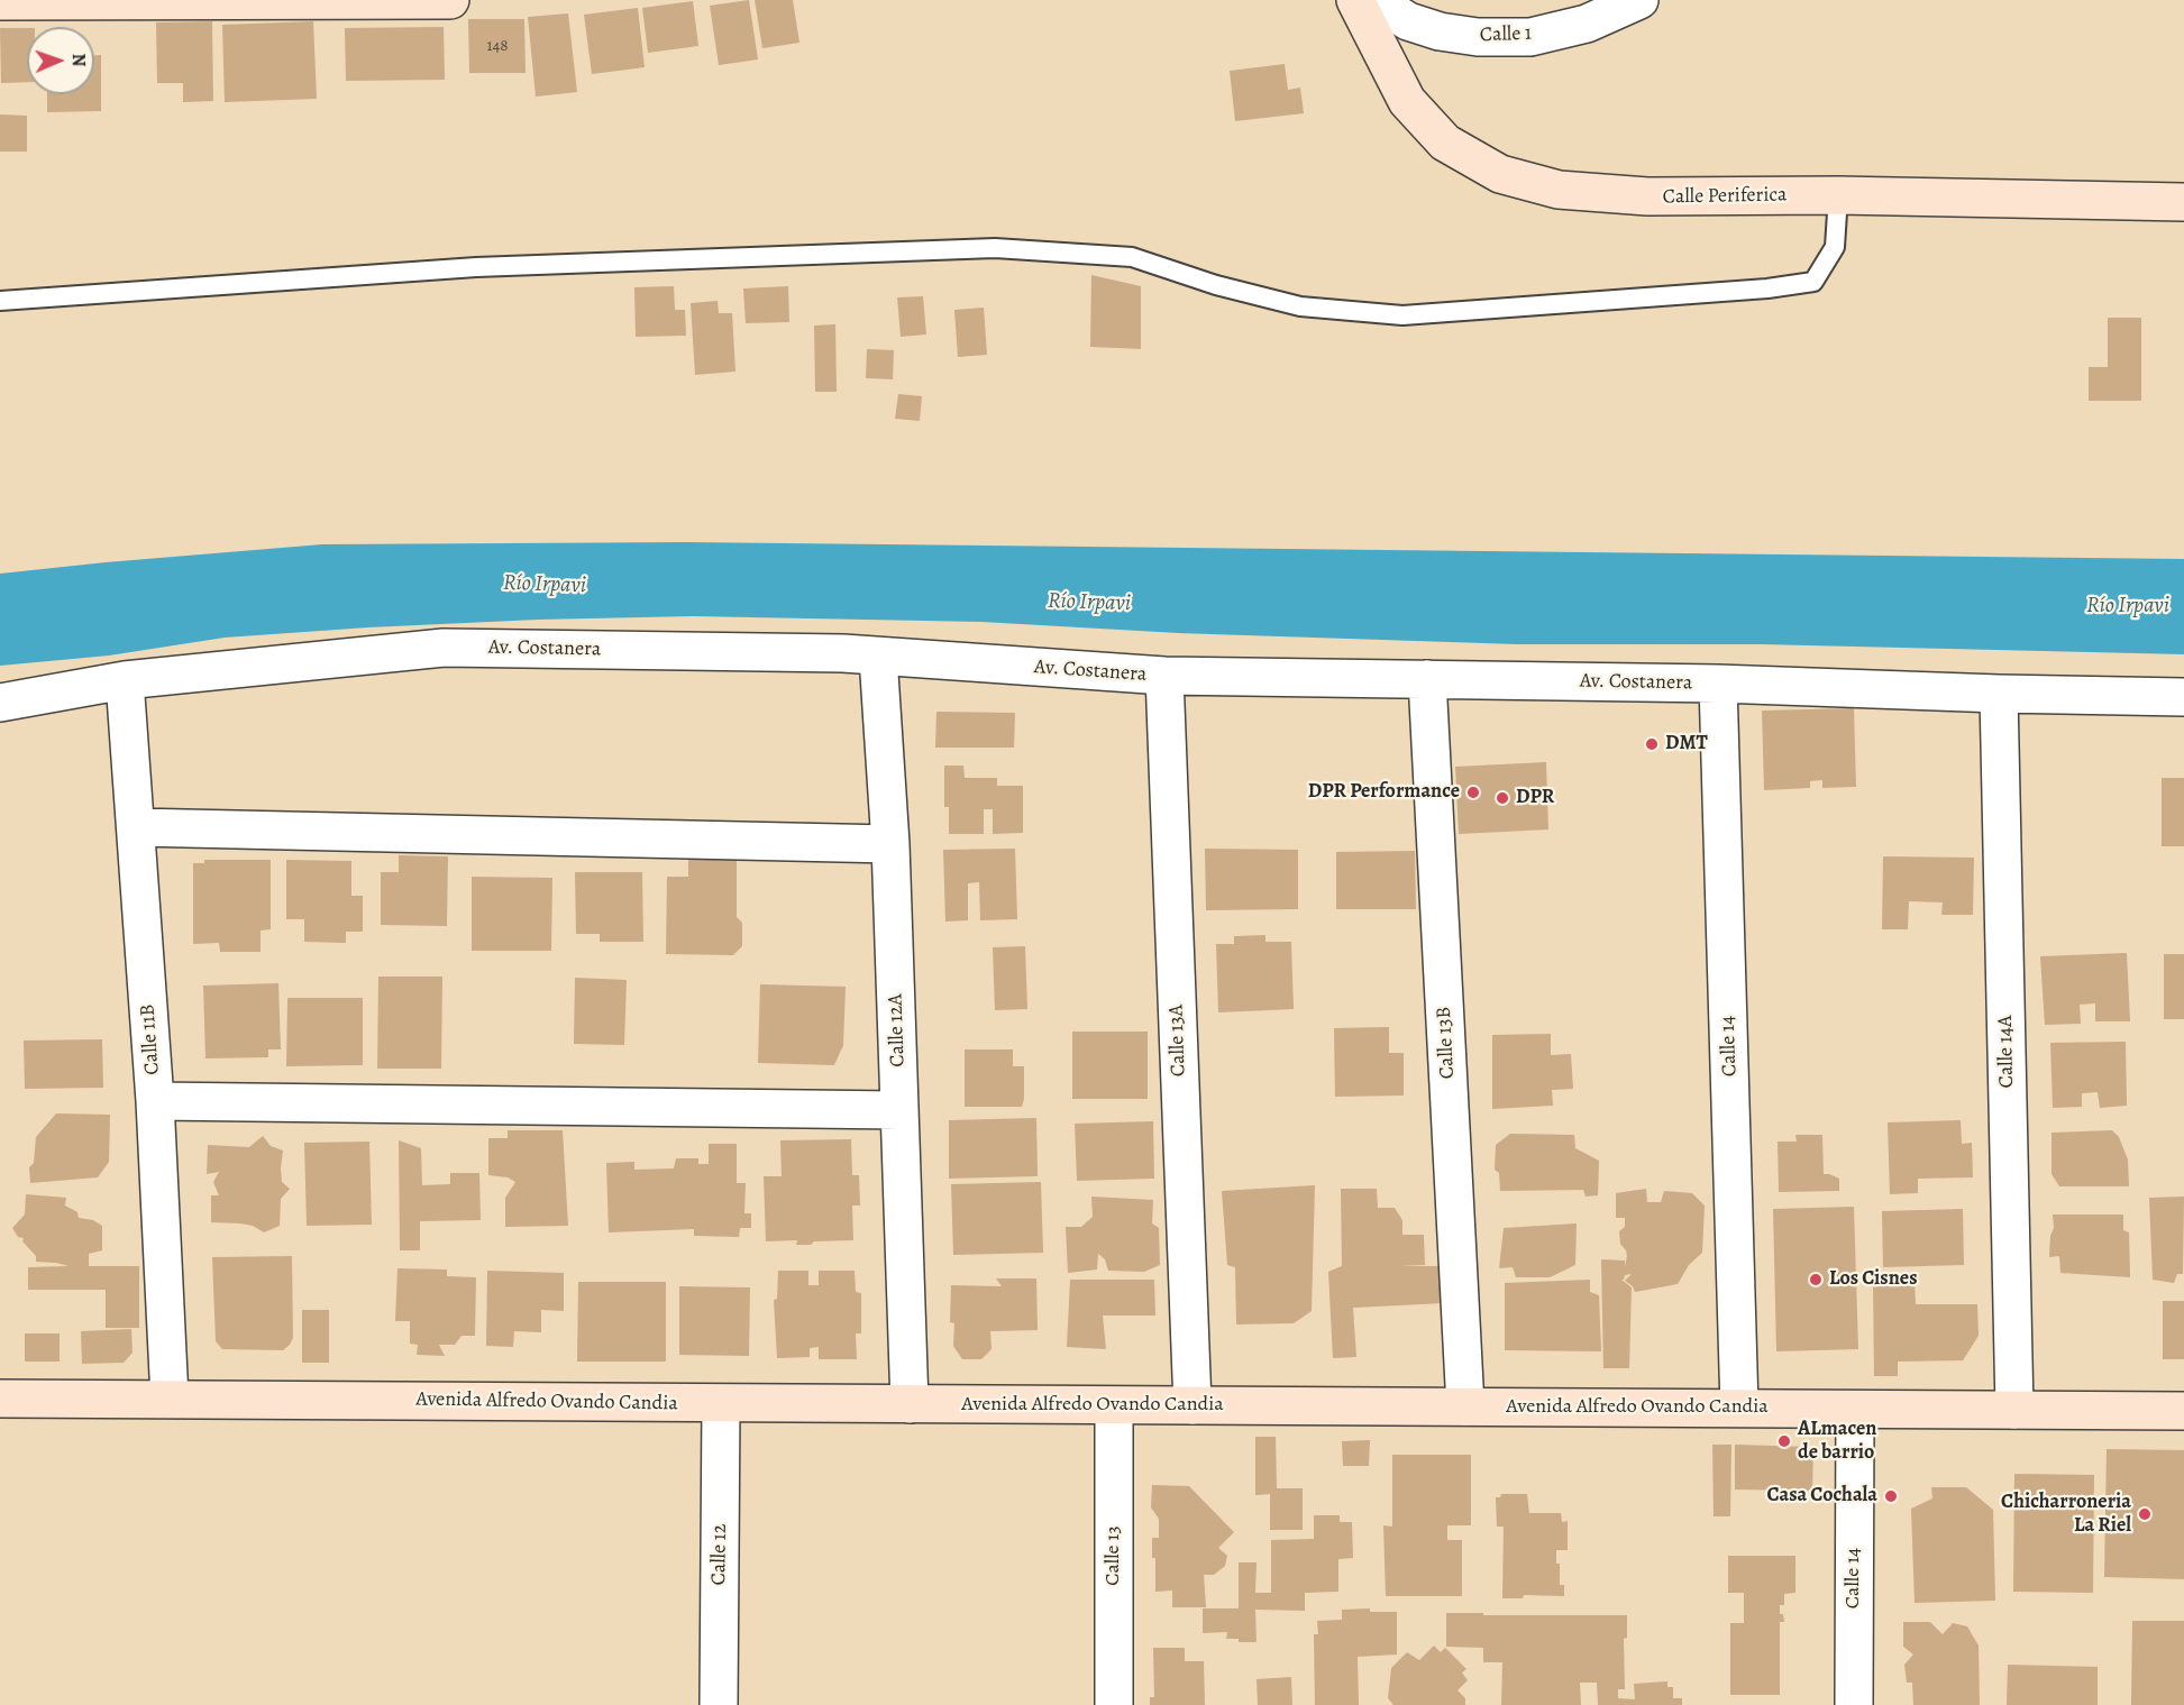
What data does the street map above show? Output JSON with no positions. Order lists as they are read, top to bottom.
{
  "streets": {
    "main road": ["Calle Periferica", "Avenida Alfredo Ovando Candia"],
    "street": [
      "Calle 1",
      "Av. Costanera",
      "Calle 12A",
      "Calle 11B",
      "Calle 13A",
      "Calle 13B",
      "Calle 14",
      "Calle 14A",
      "Calle 12",
      "Calle 13"
    ]
  },
  "crossings": [
    ["Av. Costanera", "Calle 12A"],
    ["Av. Costanera", "Calle 11B"],
    ["Av. Costanera", "Calle 13A"],
    ["Av. Costanera", "Calle 13B"],
    ["Av. Costanera", "Calle 14"],
    ["Av. Costanera", "Calle 14A"],
    ["Calle 12A", "Avenida Alfredo Ovando Candia"],
    ["Calle 11B", "Avenida Alfredo Ovando Candia"],
    ["Calle 13A", "Avenida Alfredo Ovando Candia"],
    ["Calle 13B", "Avenida Alfredo Ovando Candia"],
    ["Calle 14", "Avenida Alfredo Ovando Candia"],
    ["Calle 14A", "Avenida Alfredo Ovando Candia"],
    ["Avenida Alfredo Ovando Candia", "Calle 12"],
    ["Avenida Alfredo Ovando Candia", "Calle 13"]
  ],
  "water": ["Río Irpavi"],
  "places": [
    "DMT",
    "DPR Performance",
    "DPR",
    "Los Cisnes",
    "ALmacen de barrio",
    "Casa Cochala",
    "Chicharroneria La Riel"
  ],
  "house_numbers": ["148"],
  "north": "right"
}
